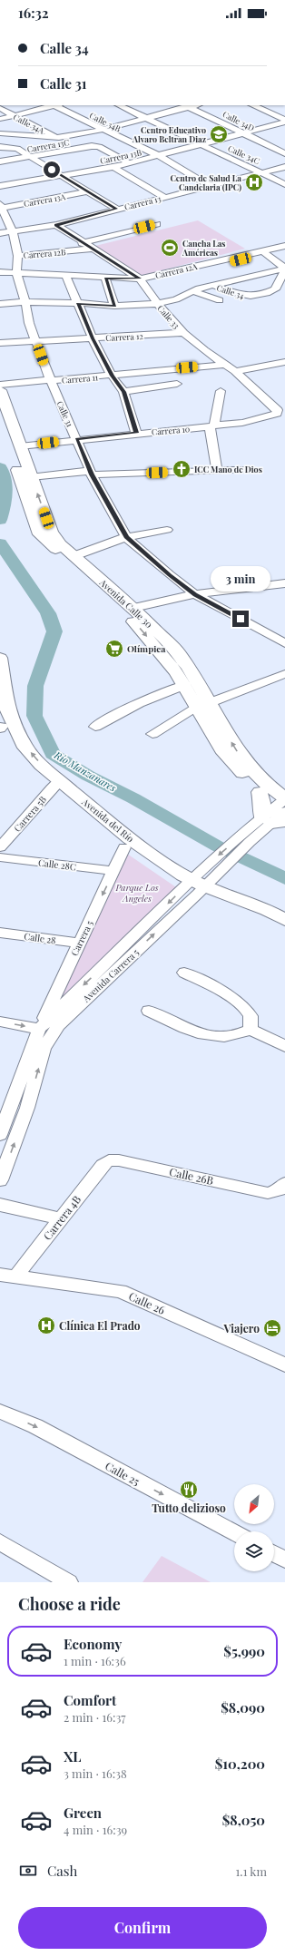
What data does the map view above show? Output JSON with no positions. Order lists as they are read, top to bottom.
{
  "streets": {
    "main road": ["Avenida Calle 30", "Avenida del Río"],
    "street": [
      "Calle 34D",
      "Calle 34B",
      "Calle 34A",
      "Carrera 13C",
      "Calle 34C",
      "Carrera 13B",
      "Carrera 13A",
      "Carrera 13",
      "Carrera 12B",
      "Carrera 12A",
      "Calle 34",
      "Calle 33",
      "Carrera 12",
      "Carrera 11",
      "Calle 31",
      "Carrera 10",
      "Carrera 5B",
      "Calle 28C",
      "Calle 28",
      "Carrera 5",
      "Avenida Carrera 5",
      "Calle 26B",
      "Carrera 4B",
      "Calle 26",
      "Calle 25"
    ]
  },
  "crossings": [
    ["Calle 34D", "Carrera 13B"],
    ["Calle 34B", "Carrera 13B"],
    ["Calle 34B", "Carrera 13"],
    ["Carrera 13C", "Carrera 13B"],
    ["Calle 34C", "Carrera 13B"],
    ["Calle 34C", "Carrera 13"],
    ["Carrera 13A", "Calle 31"],
    ["Carrera 13", "Calle 33"],
    ["Carrera 13", "Calle 31"],
    ["Carrera 12B", "Calle 33"],
    ["Carrera 12B", "Calle 31"],
    ["Carrera 12A", "Calle 33"],
    ["Carrera 12A", "Calle 31"],
    ["Calle 33", "Carrera 12"],
    ["Calle 33", "Carrera 11"],
    ["Calle 33", "Carrera 10"],
    ["Carrera 12", "Calle 31"],
    ["Carrera 11", "Calle 31"],
    ["Carrera 11", "Avenida Calle 30"],
    ["Calle 31", "Carrera 10"],
    ["Carrera 10", "Avenida Calle 30"],
    ["Avenida Calle 30", "Avenida Carrera 5"],
    ["Carrera 5B", "Avenida del Río"],
    ["Avenida del Río", "Carrera 5"],
    ["Avenida del Río", "Avenida Carrera 5"],
    ["Calle 28C", "Carrera 5"],
    ["Calle 28", "Carrera 5"],
    ["Carrera 5", "Avenida Carrera 5"],
    ["Calle 26B", "Carrera 4B"],
    ["Carrera 4B", "Calle 26"]
  ],
  "one_way": ["Carrera 5", "Calle 25"],
  "water": ["Río Manzanares"],
  "parks": ["Parque Los Angeles"],
  "places": {
    "school or university": ["Centro Educativo Alvaro Beltran Diaz"],
    "hospital": ["Centro de Salud La Candelaria (IPC)", "Clínica El Prado"],
    "sports": ["Cancha Las Américas"],
    "church": ["ICC Mano de Dios"],
    "supermarket": ["Olímpica"],
    "hotel": ["Viajero"],
    "restaurant": ["Tutto delizioso"]
  },
  "north": "bottom left",
  "page": {
    "status": "16:32",
    "banner": ["Calle 34", "Calle 31"],
    "bubble": "3 min",
    "heading": "Choose a ride",
    "list": [
      {
        "name": "Economy",
        "note": "1 min · 16:36",
        "value": "$5,990"
      },
      {
        "name": "Comfort",
        "note": "2 min · 16:37",
        "value": "$8,090"
      },
      {
        "name": "XL",
        "note": "3 min · 16:38",
        "value": "$10,200"
      },
      {
        "name": "Green",
        "note": "4 min · 16:39",
        "value": "$8,050"
      }
    ],
    "pay": ["Cash", "1.1 km"],
    "buttons": "Confirm"
  }
}
